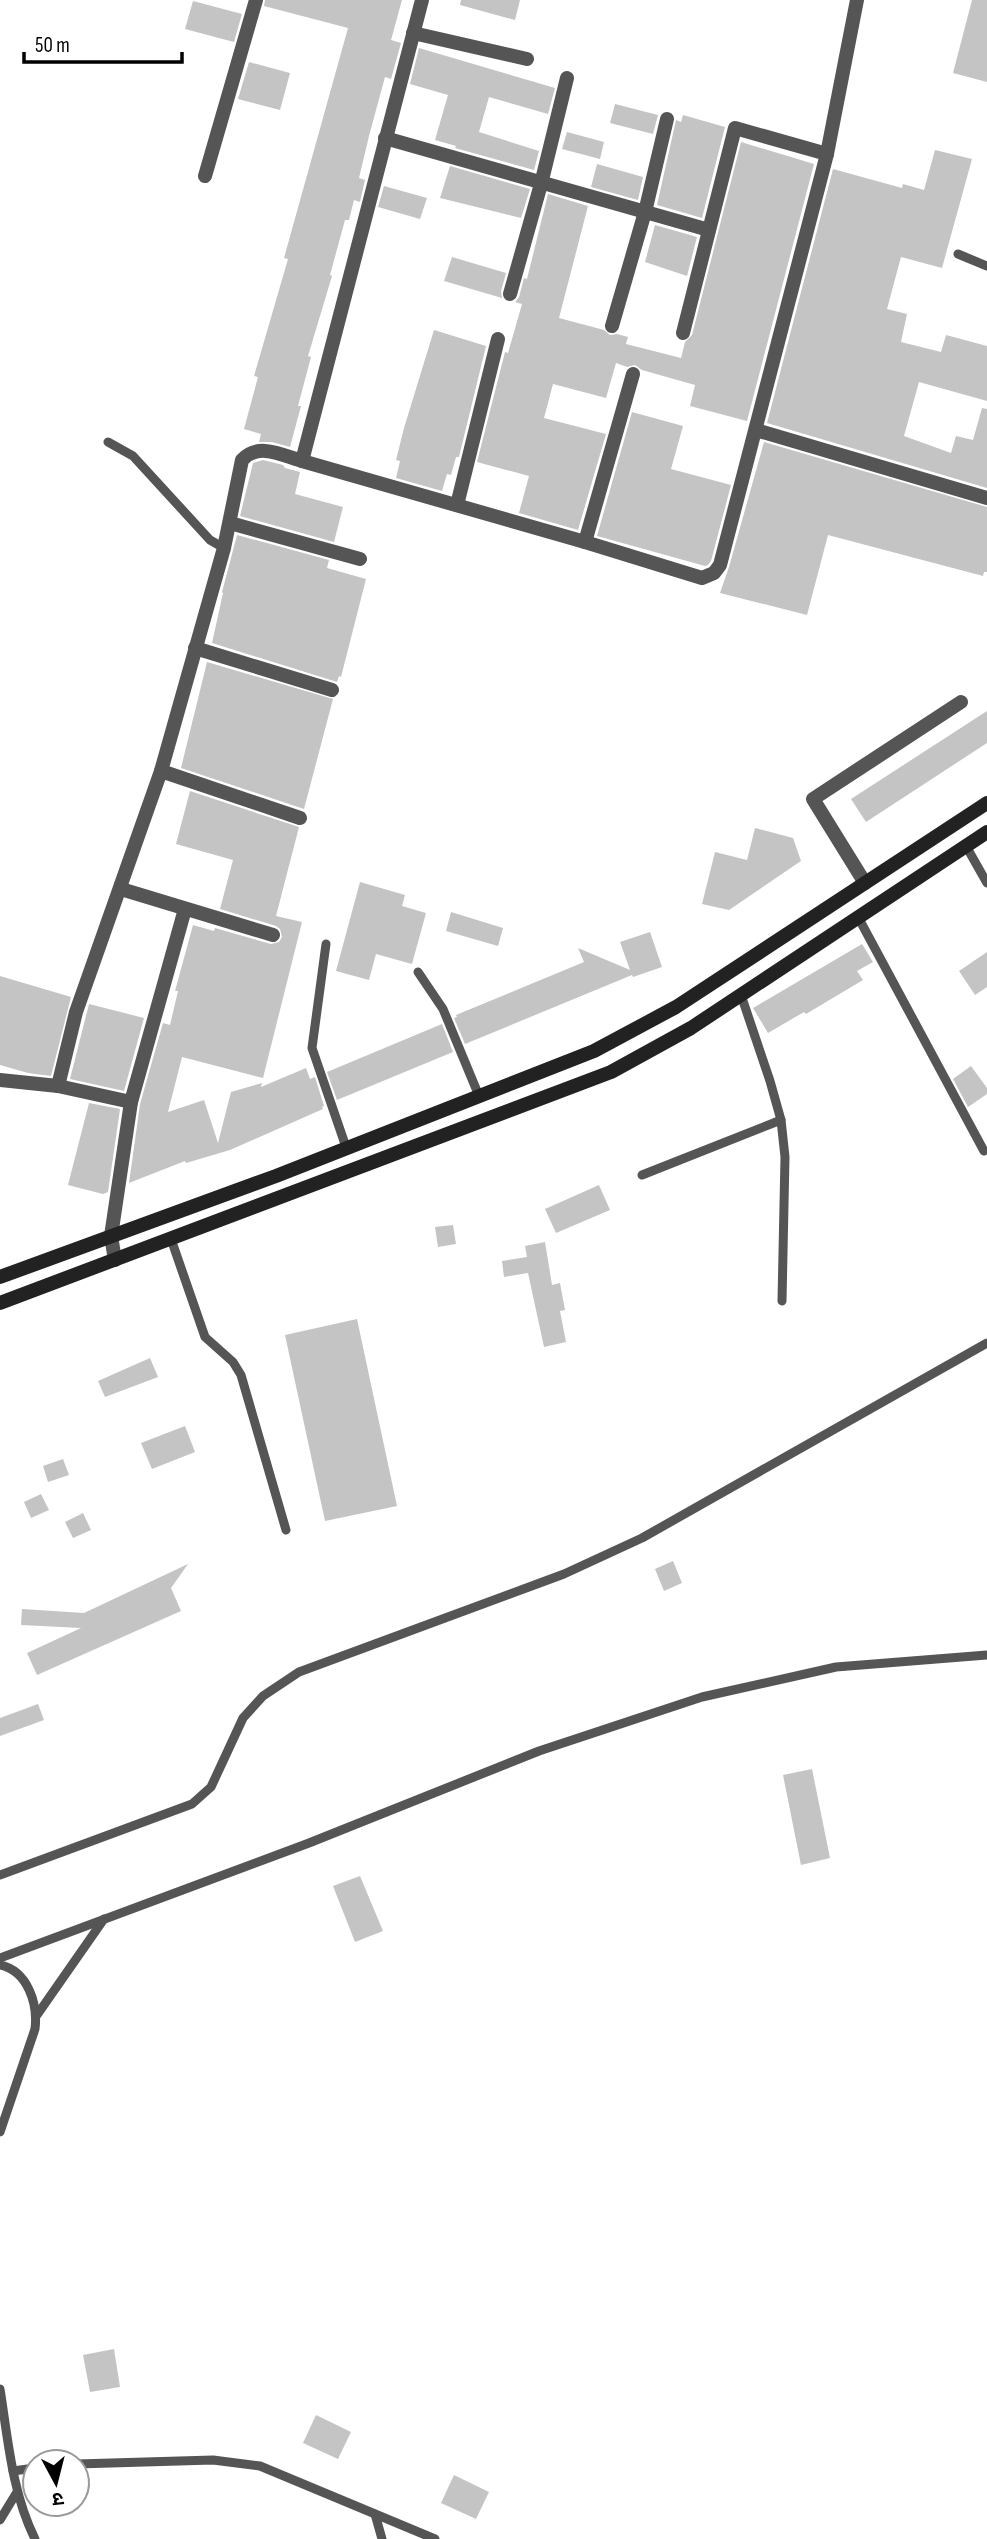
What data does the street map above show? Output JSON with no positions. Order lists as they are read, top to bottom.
{
  "scale_bar": "50 m",
  "north": "bottom"
}
